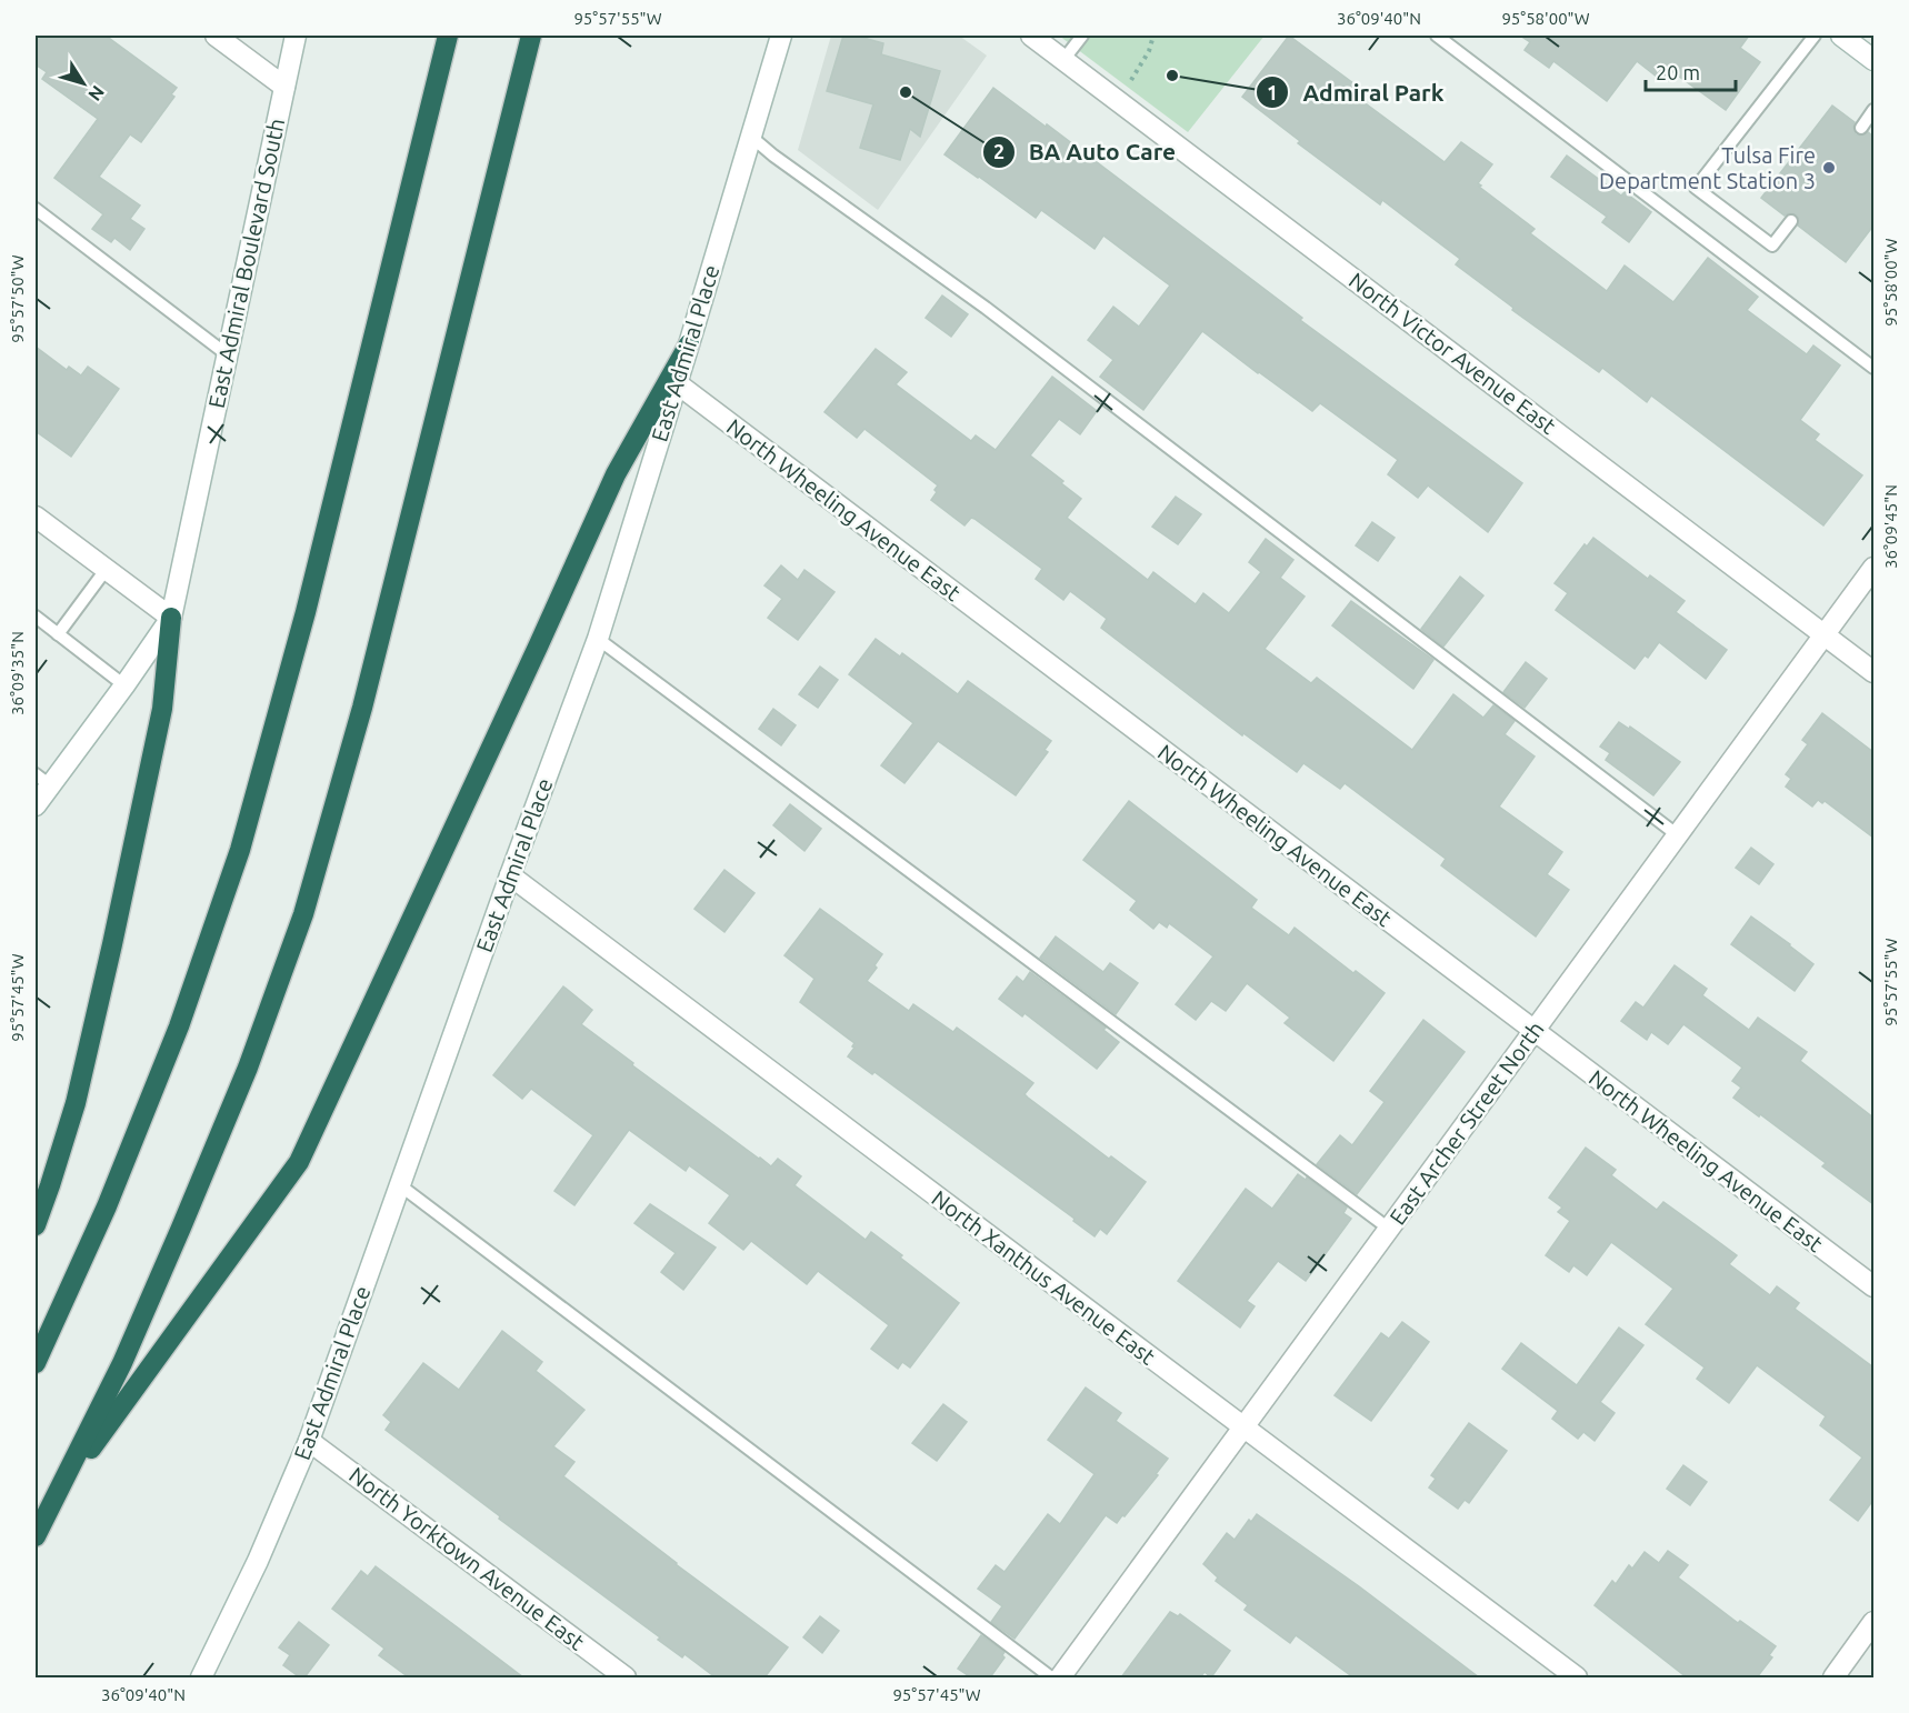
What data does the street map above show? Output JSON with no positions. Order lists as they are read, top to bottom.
{
  "streets": {
    "street": [
      "East Admiral Boulevard South",
      "East Admiral Place",
      "North Victor Avenue East",
      "North Wheeling Avenue East",
      "East Archer Street North",
      "North Xanthus Avenue East",
      "North Yorktown Avenue East"
    ]
  },
  "crossings": [
    ["East Admiral Place", "North Wheeling Avenue East"],
    ["East Admiral Place", "North Xanthus Avenue East"],
    ["East Admiral Place", "North Yorktown Avenue East"],
    ["North Victor Avenue East", "East Archer Street North"],
    ["North Wheeling Avenue East", "East Archer Street North"],
    ["East Archer Street North", "North Xanthus Avenue East"]
  ],
  "places": ["Admiral Park", "BA Auto Care", "Tulsa Fire Department Station 3"],
  "scale_bar": "20 m",
  "north": "bottom right",
  "coordinates": [
    "95°57'55\"W",
    "36°09'40\"N",
    "95°58'00\"W",
    "95°57'50\"W",
    "36°09'45\"N",
    "36°09'35\"N",
    "95°57'45\"W"
  ]
}
